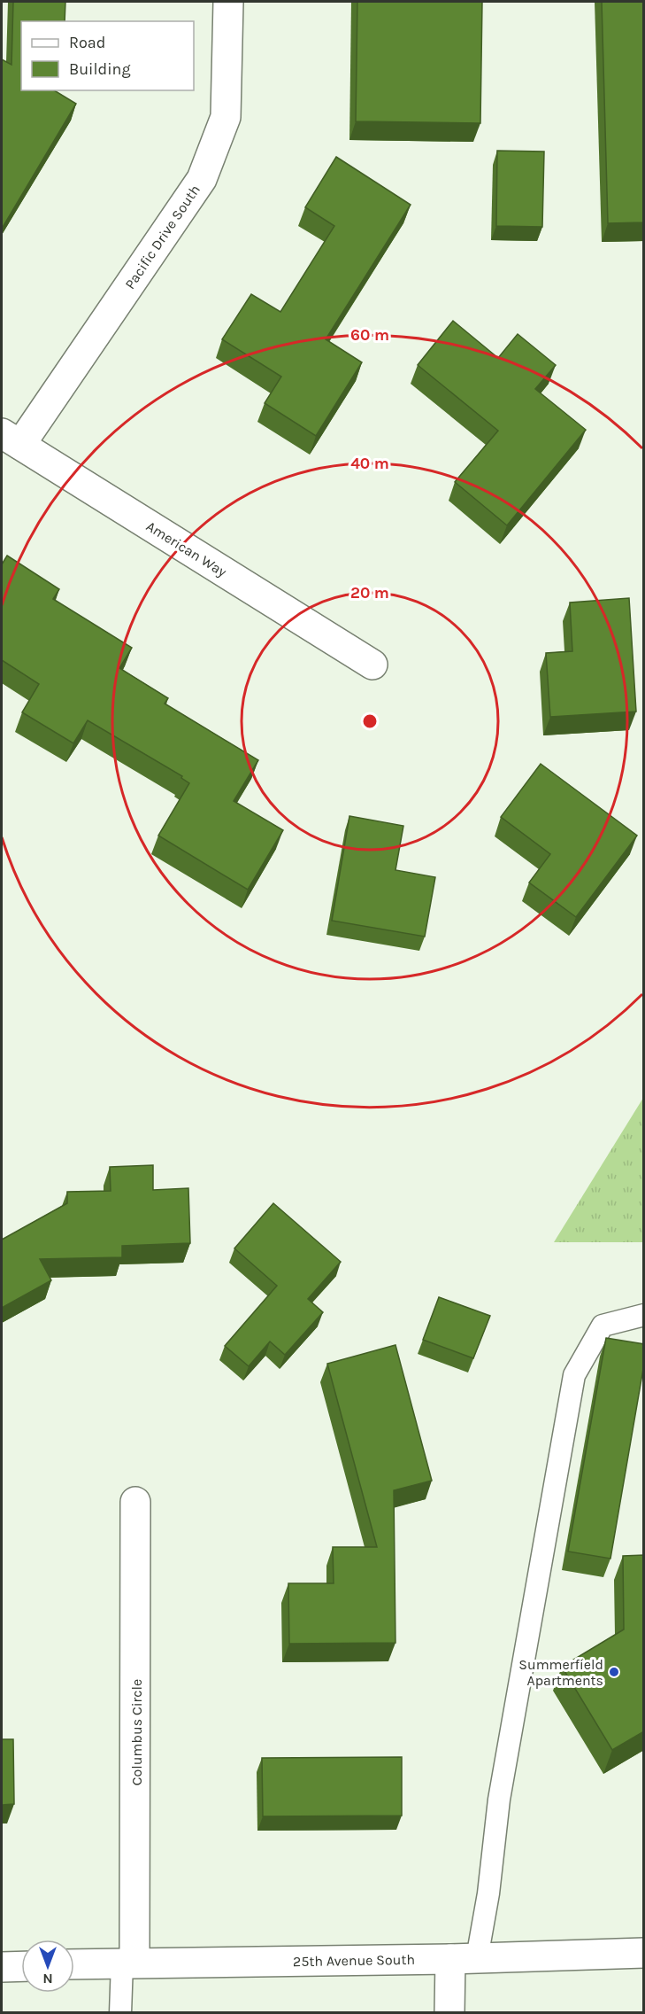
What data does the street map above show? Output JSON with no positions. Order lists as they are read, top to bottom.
{
  "streets": {
    "street": [
      "Pacific Drive South",
      "American Way",
      "Columbus Circle",
      "25th Avenue South"
    ]
  },
  "crossings": [
    ["Pacific Drive South", "American Way"],
    ["Columbus Circle", "25th Avenue South"]
  ],
  "places": ["Summerfield Apartments"],
  "legend": ["Road", "Building"],
  "north": "bottom",
  "rings": ["60 m", "40 m", "20 m"]
}
